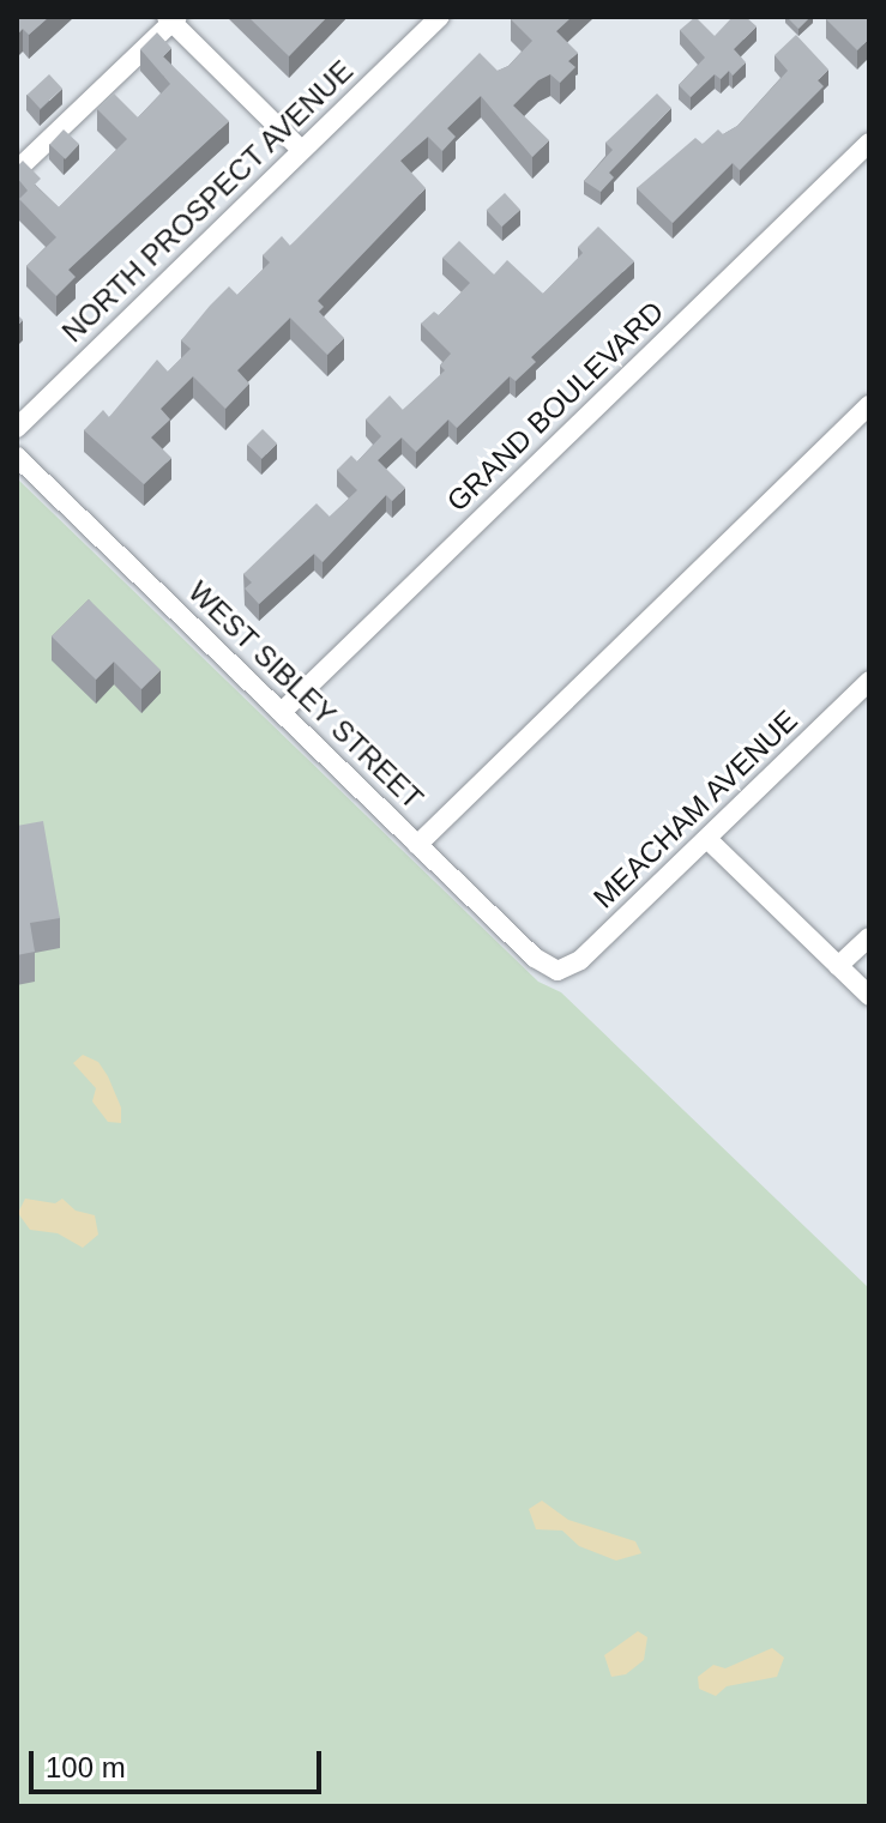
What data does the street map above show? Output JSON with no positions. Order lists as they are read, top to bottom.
{
  "streets": {
    "street": [
      "NORTH PROSPECT AVENUE",
      "GRAND BOULEVARD",
      "WEST SIBLEY STREET",
      "MEACHAM AVENUE"
    ]
  },
  "crossings": [
    ["GRAND BOULEVARD", "WEST SIBLEY STREET"],
    ["WEST SIBLEY STREET", "MEACHAM AVENUE"]
  ],
  "scale_bar": "100 m"
}
